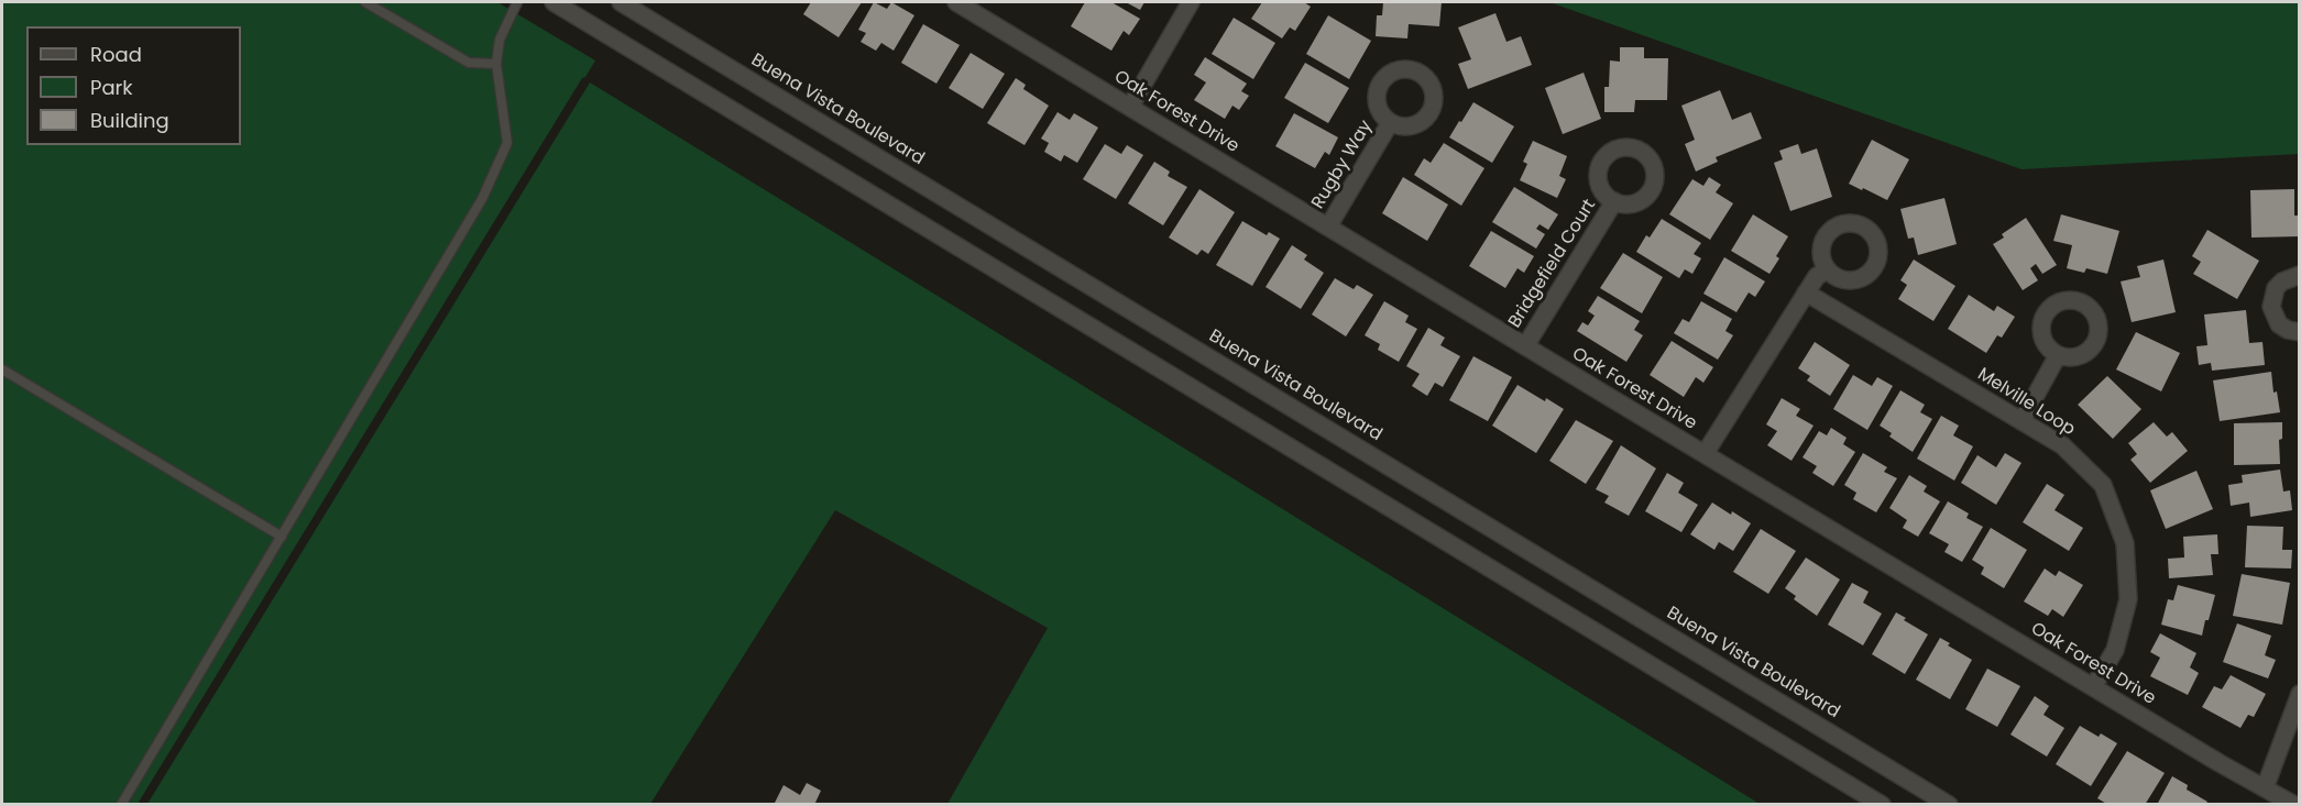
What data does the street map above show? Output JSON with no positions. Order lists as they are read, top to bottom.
{
  "streets": {
    "main road": [
      "Buena Vista Boulevard",
      "Oak Forest Drive",
      "Rugby Way",
      "Bridgefield Court",
      "Melville Loop"
    ]
  },
  "crossings": [
    ["Oak Forest Drive", "Rugby Way"],
    ["Oak Forest Drive", "Bridgefield Court"],
    ["Oak Forest Drive", "Melville Loop"]
  ],
  "legend": ["Road", "Park", "Building"]
}
